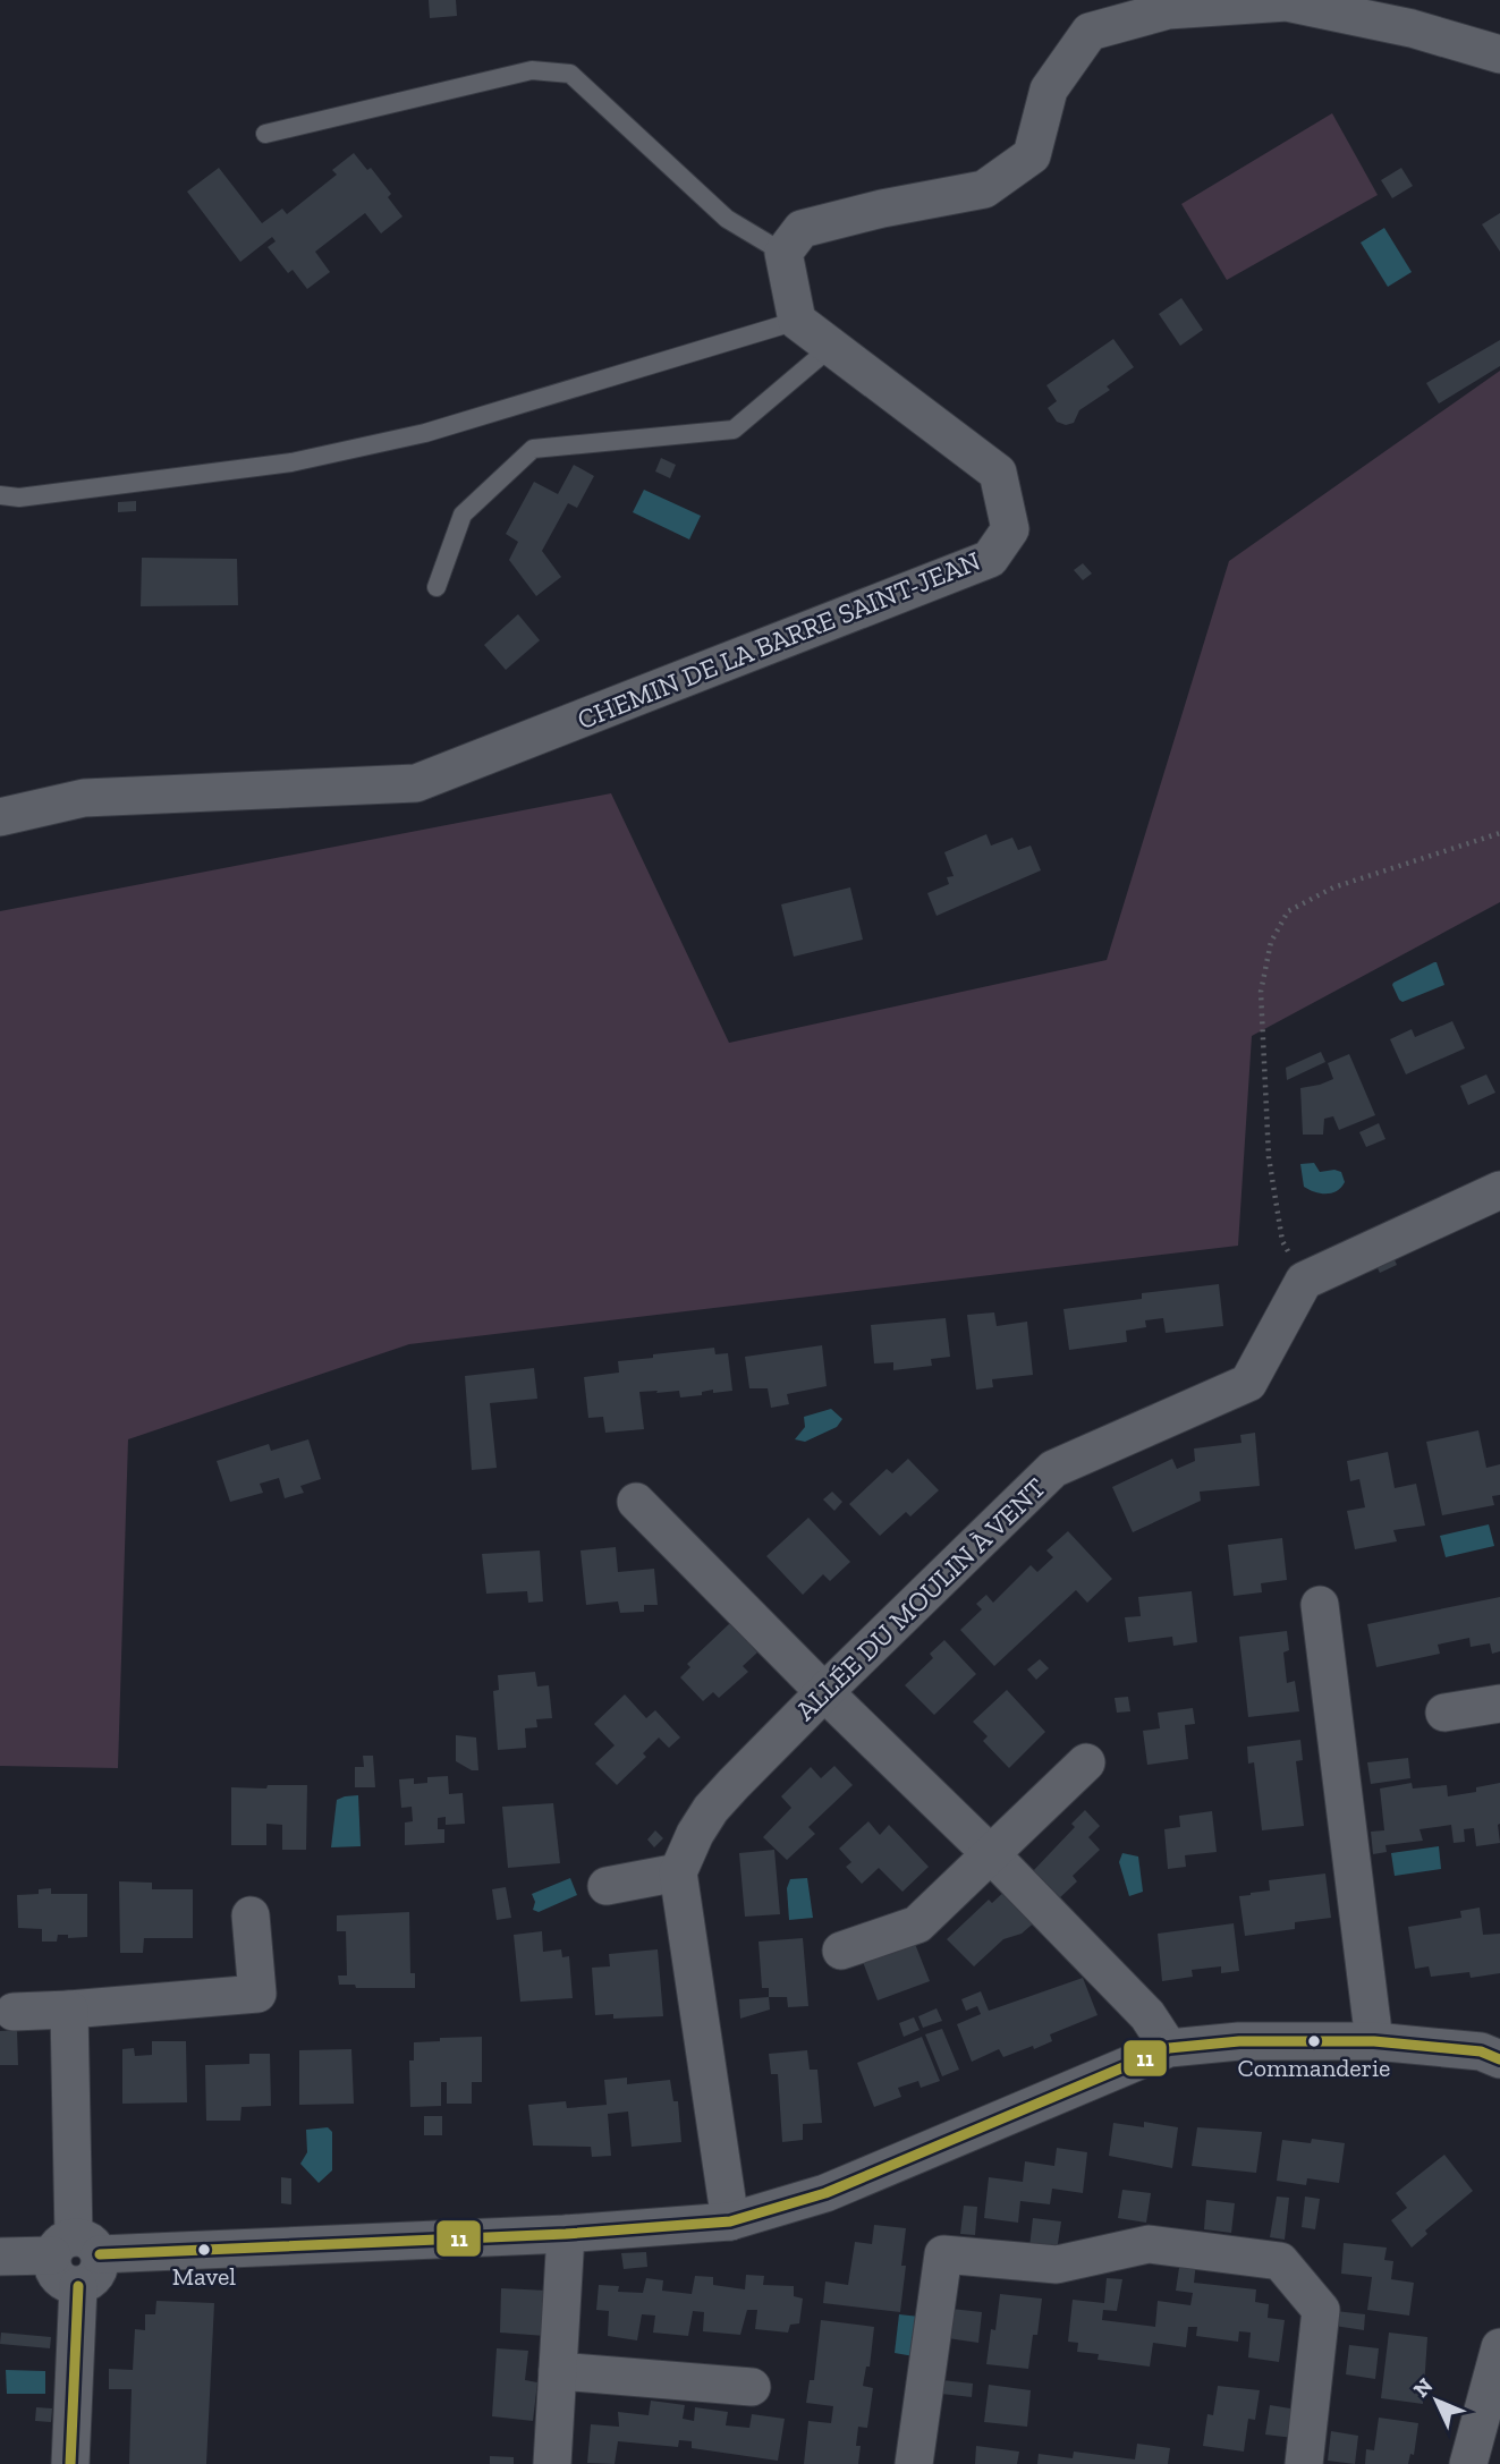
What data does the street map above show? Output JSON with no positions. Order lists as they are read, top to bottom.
{
  "streets": {
    "street": ["CHEMIN DE LA BARRE SAINT-JEAN", "ALLÉE DU MOULIN À VENT"]
  },
  "places": ["Commanderie", "Mavel"],
  "lines": ["transit line 11"],
  "north": "top left"
}
